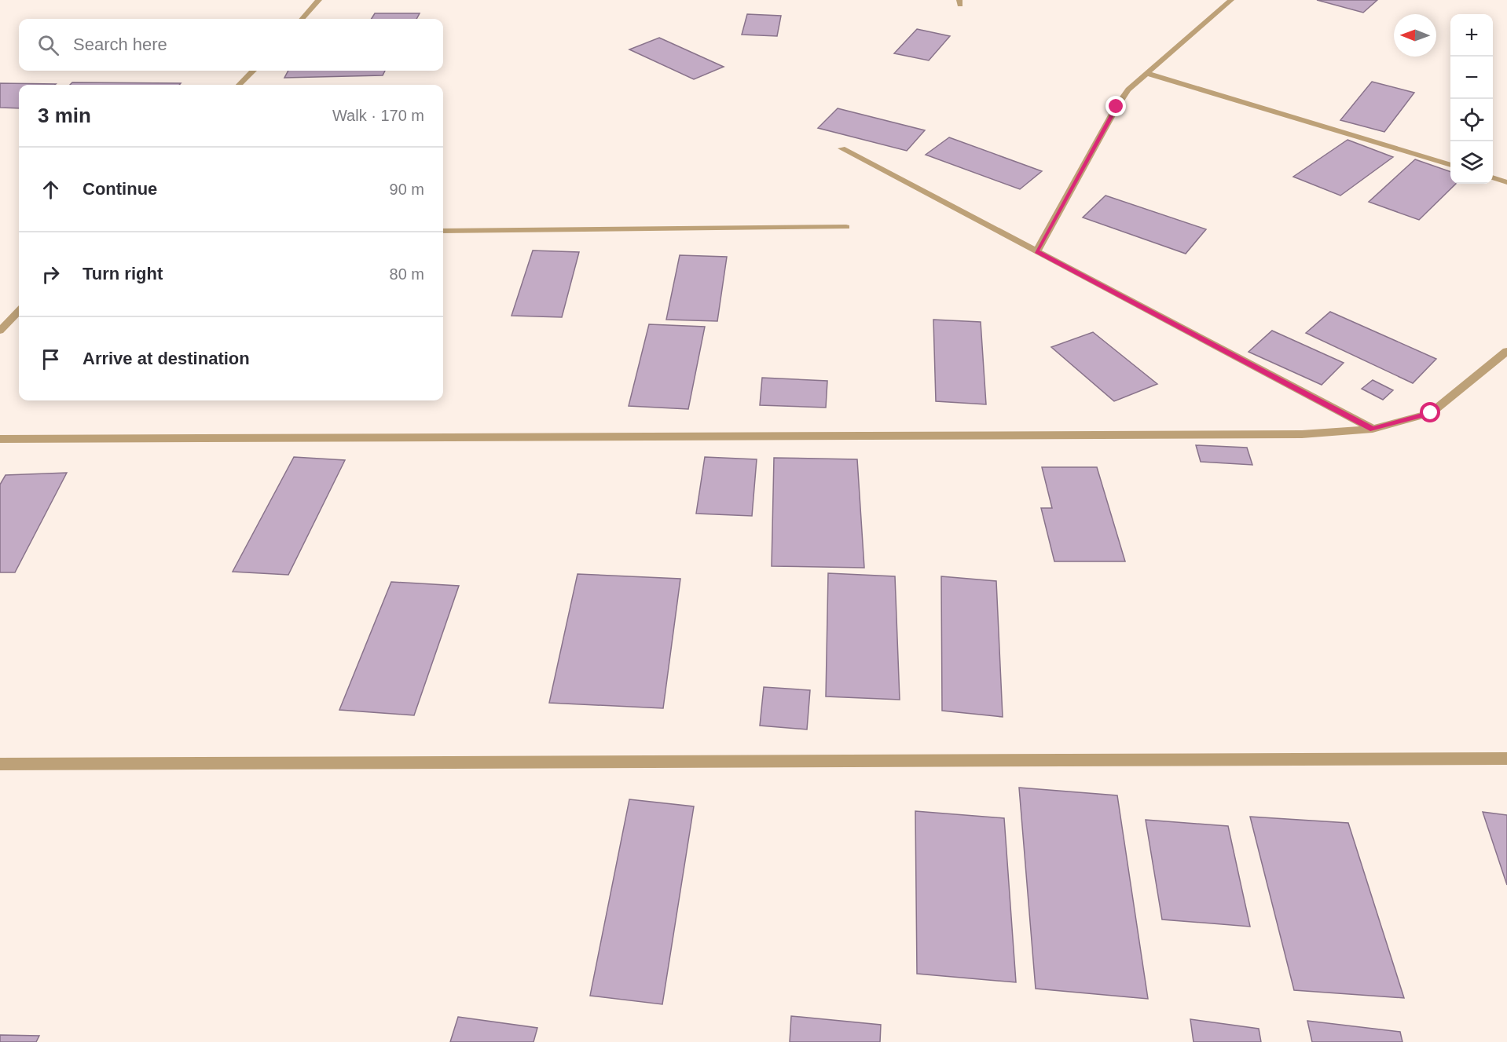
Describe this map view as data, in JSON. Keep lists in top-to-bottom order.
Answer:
{
  "north": "left",
  "page": {
    "map_buttons": ["+", "−"],
    "search": "Search here",
    "heading": ["3 min", "Walk · 170 m"],
    "list": [
      ["Continue", "90 m"],
      ["Turn right", "80 m"],
      "Arrive at destination"
    ]
  }
}
